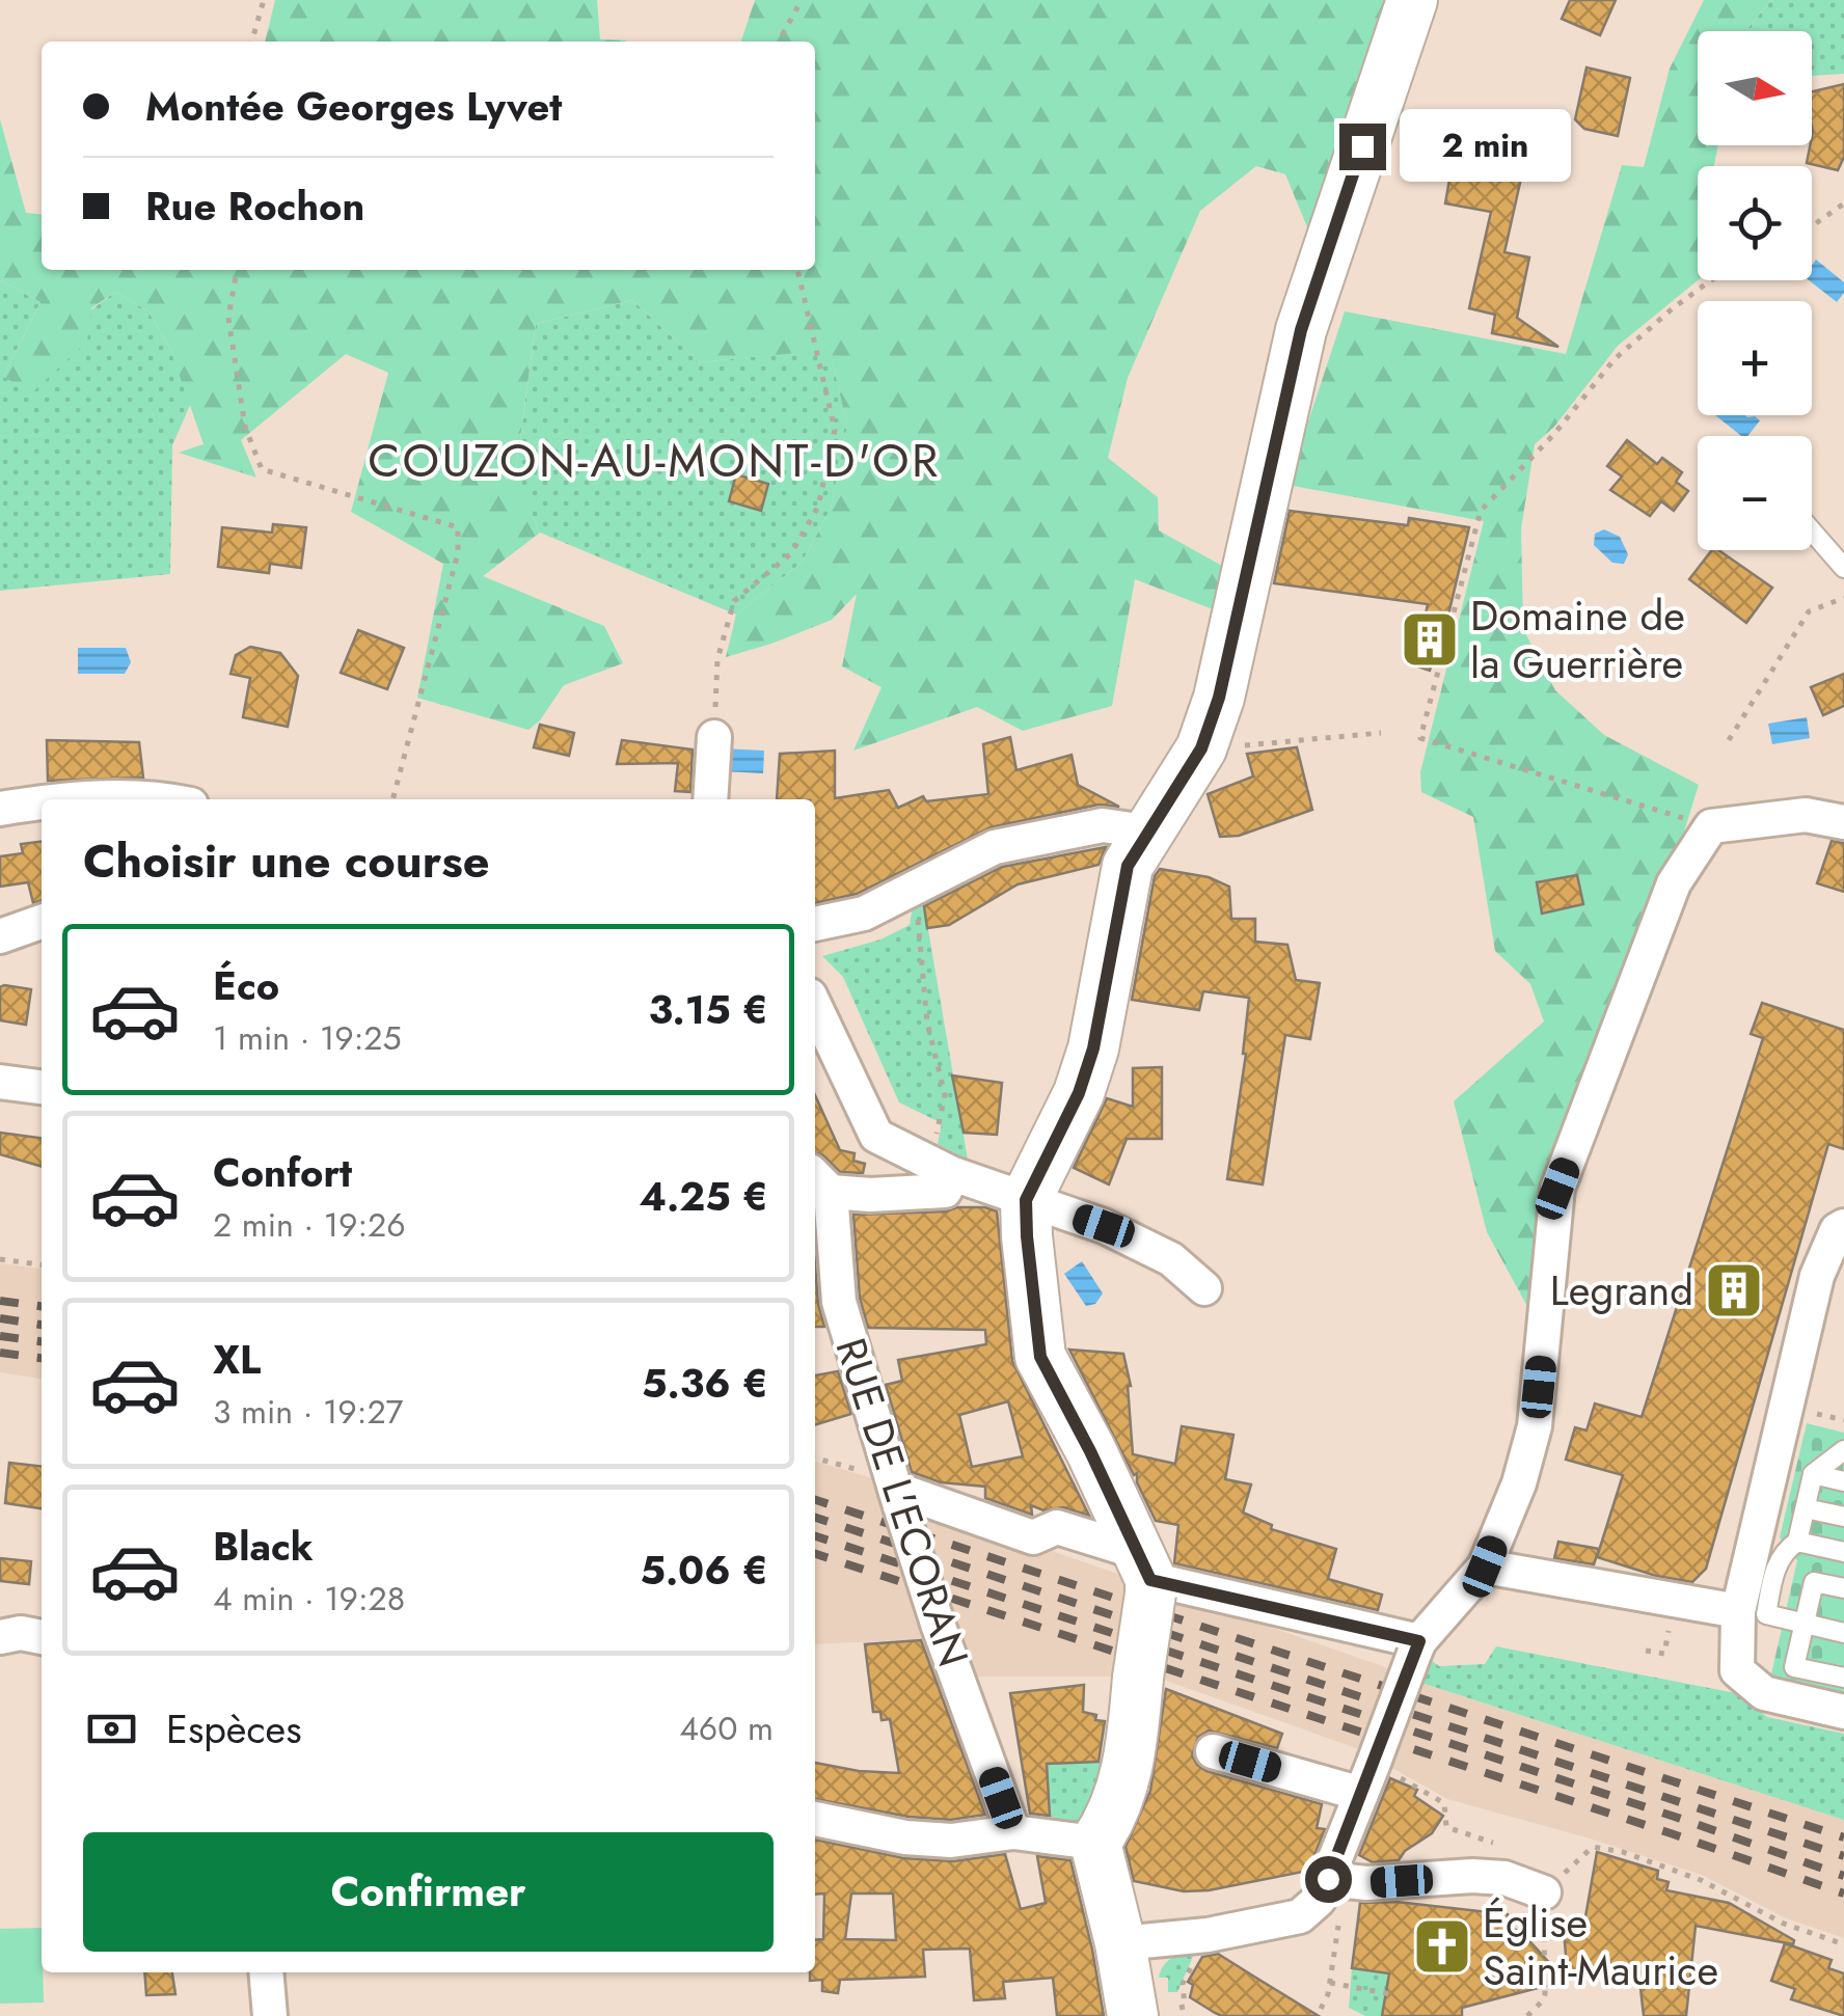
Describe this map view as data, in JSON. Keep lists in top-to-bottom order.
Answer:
{
  "streets": {
    "street": ["RUE DE L'ECORAN"]
  },
  "districts": ["COUZON-AU-MONT-D'OR"],
  "places": {
    "building": ["Domaine de la Guerrière", "Legrand"],
    "church": ["Église Saint-Maurice"]
  },
  "north": "right",
  "page": {
    "map_buttons": ["+", "−"],
    "banner": ["Montée Georges Lyvet", "Rue Rochon"],
    "bubble": "2 min",
    "heading": "Choisir une course",
    "list": [
      {
        "name": "Éco",
        "note": "1 min · 19:25",
        "value": "3.15 €"
      },
      {
        "name": "Confort",
        "note": "2 min · 19:26",
        "value": "4.25 €"
      },
      {
        "name": "XL",
        "note": "3 min · 19:27",
        "value": "5.36 €"
      },
      {
        "name": "Black",
        "note": "4 min · 19:28",
        "value": "5.06 €"
      }
    ],
    "pay": ["Espèces", "460 m"],
    "buttons": "Confirmer"
  }
}
